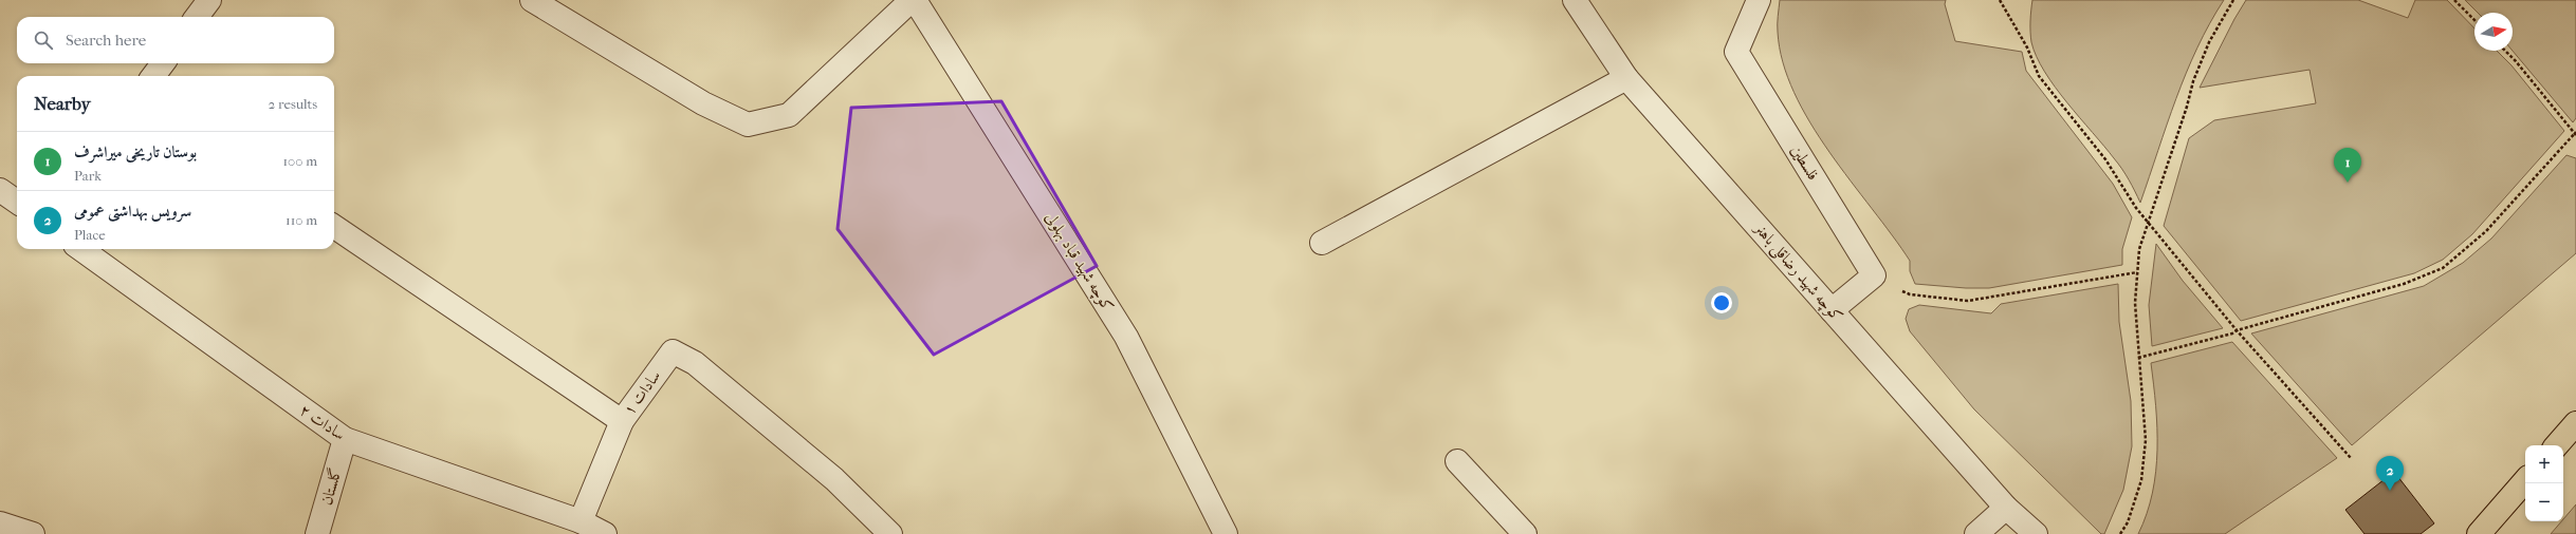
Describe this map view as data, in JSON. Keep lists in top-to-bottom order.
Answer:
{
  "streets": {
    "street": [
      "فلسطین",
      "کوچه شهید قباد بهلولی",
      "کوچه شهید رضاقلی باهنر",
      "سادات ۱",
      "سادات ۲",
      "گلستان"
    ]
  },
  "crossings": [
    ["سادات ۲", "گلستان"]
  ],
  "north": "right",
  "page": {
    "search": "Search here",
    "heading": ["Nearby", "2 results"],
    "list": [
      {
        "mark": "1",
        "name": "بوستان تاریخی میراشرف",
        "note": "Park",
        "value": "100 m"
      },
      {
        "mark": "2",
        "name": "سرویس بهداشتی عمومی",
        "note": "Place",
        "value": "110 m"
      }
    ],
    "pins": ["1", "2"],
    "map_buttons": ["+", "−"]
  }
}
